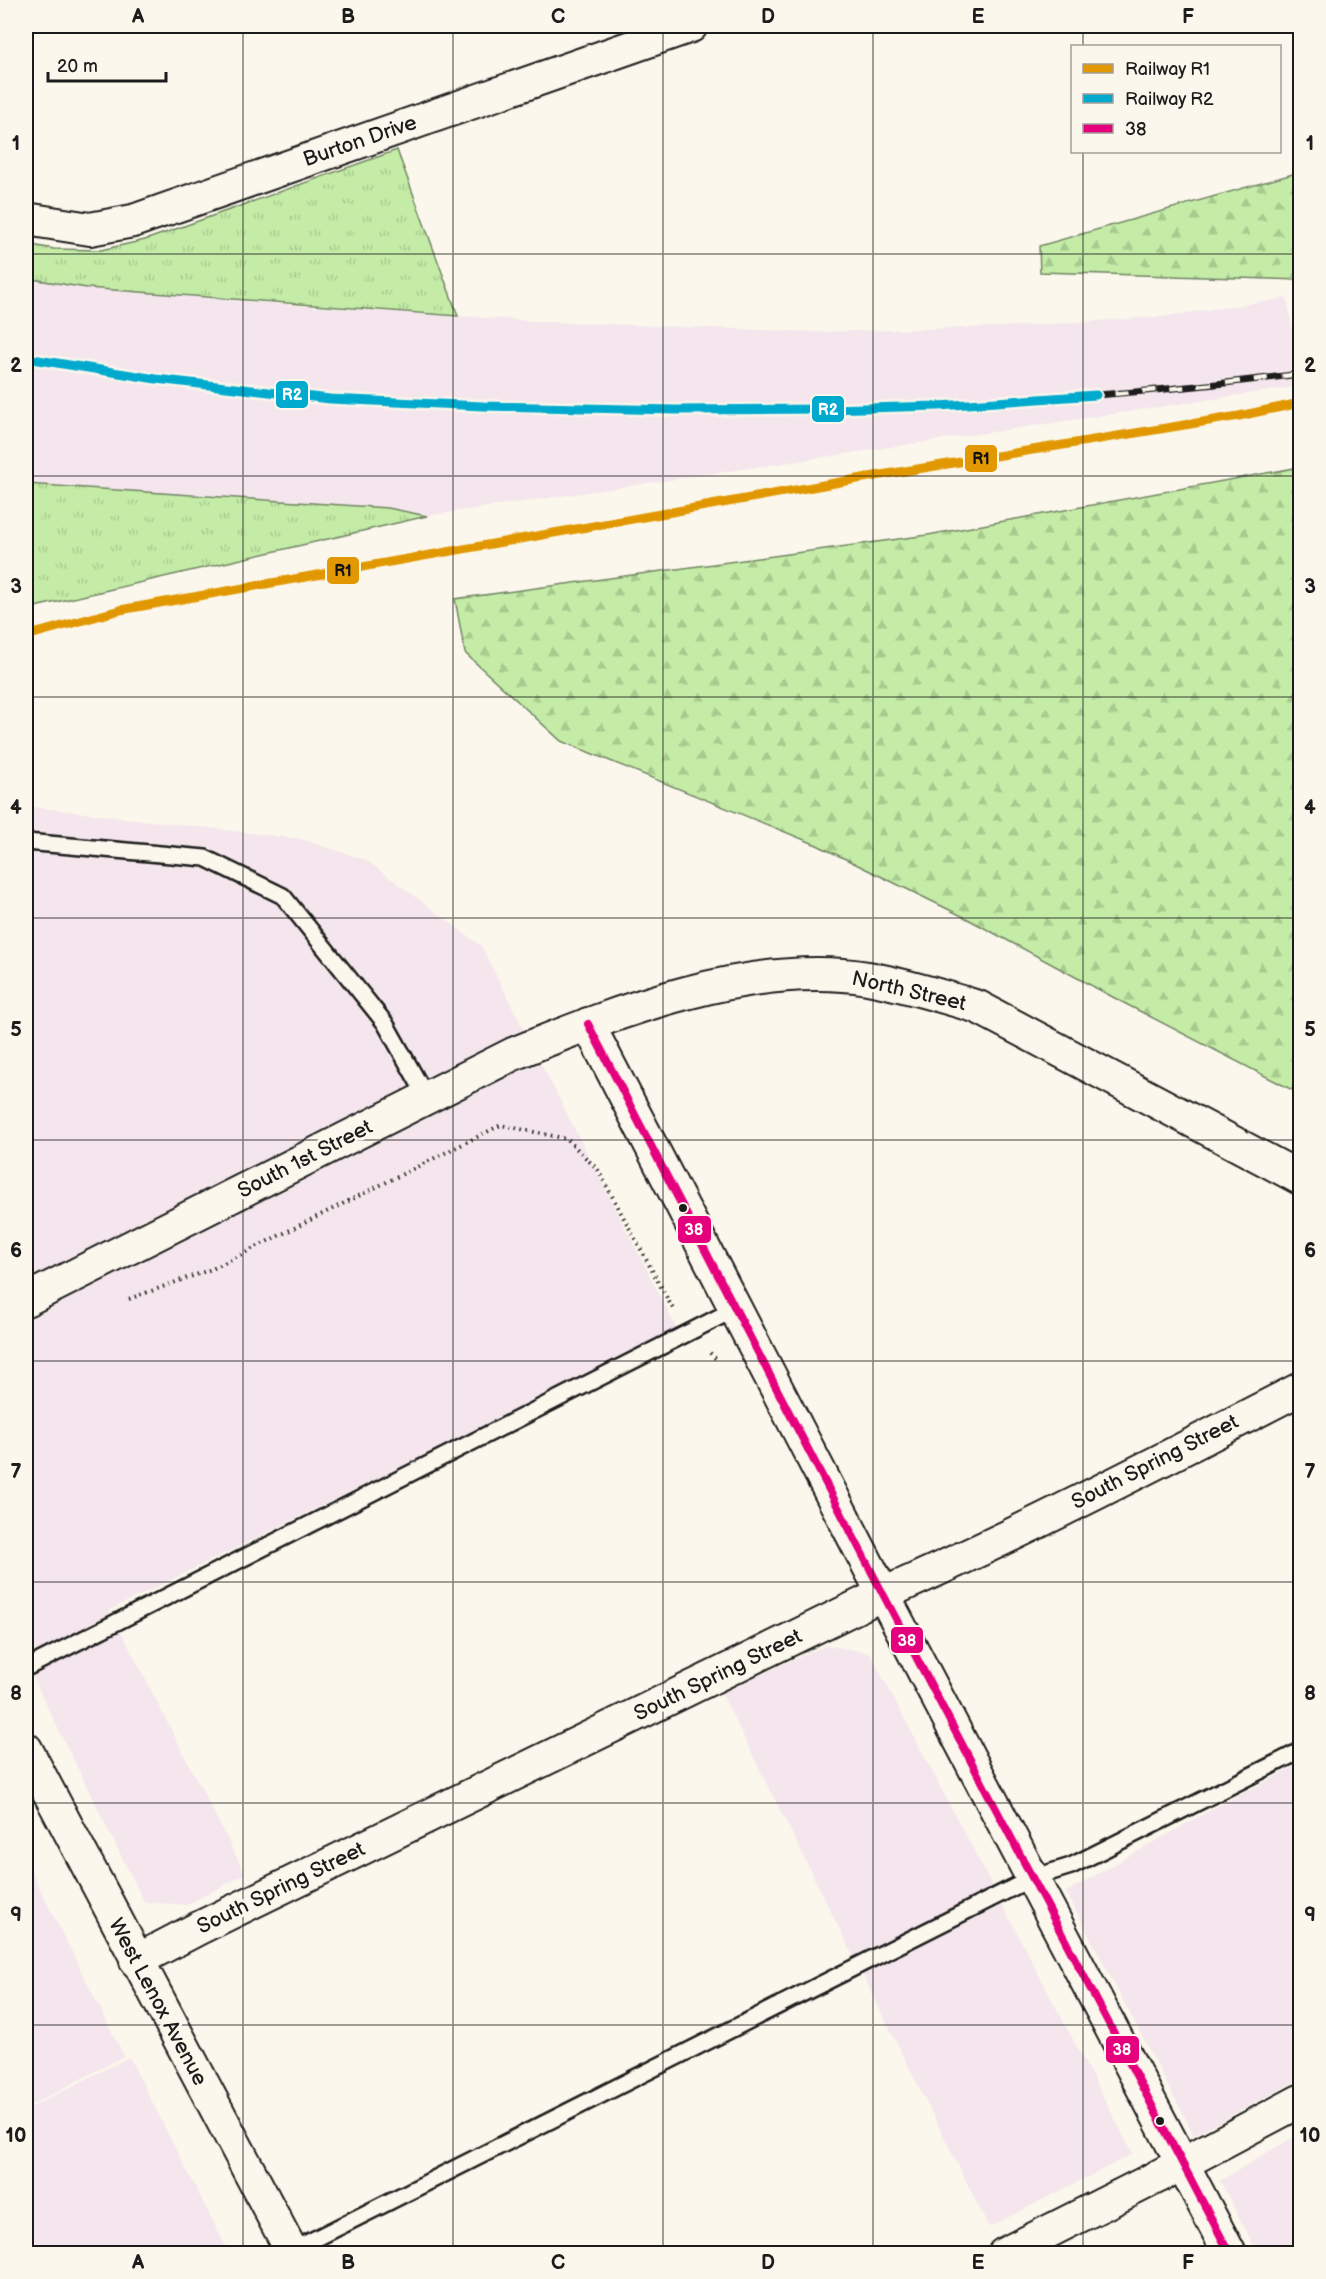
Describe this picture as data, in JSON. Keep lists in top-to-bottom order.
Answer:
{
  "streets": {
    "street": [
      "Burton Drive",
      "North Street",
      "South 1st Street",
      "South Spring Street",
      "West Lenox Avenue"
    ]
  },
  "crossings": [
    ["North Street", "South 1st Street"],
    ["South Spring Street", "West Lenox Avenue"]
  ],
  "lines": ["rail line R2", "rail line R1", "transit line 38"],
  "legend": ["Railway R1", "Railway R2", "38"],
  "scale_bar": "20 m",
  "grid": {
    "columns": [
      "A",
      "B",
      "C",
      "D",
      "E",
      "F"
    ],
    "rows": [
      "1",
      "2",
      "3",
      "4",
      "5",
      "6",
      "7",
      "8",
      "9",
      "10"
    ]
  }
}
